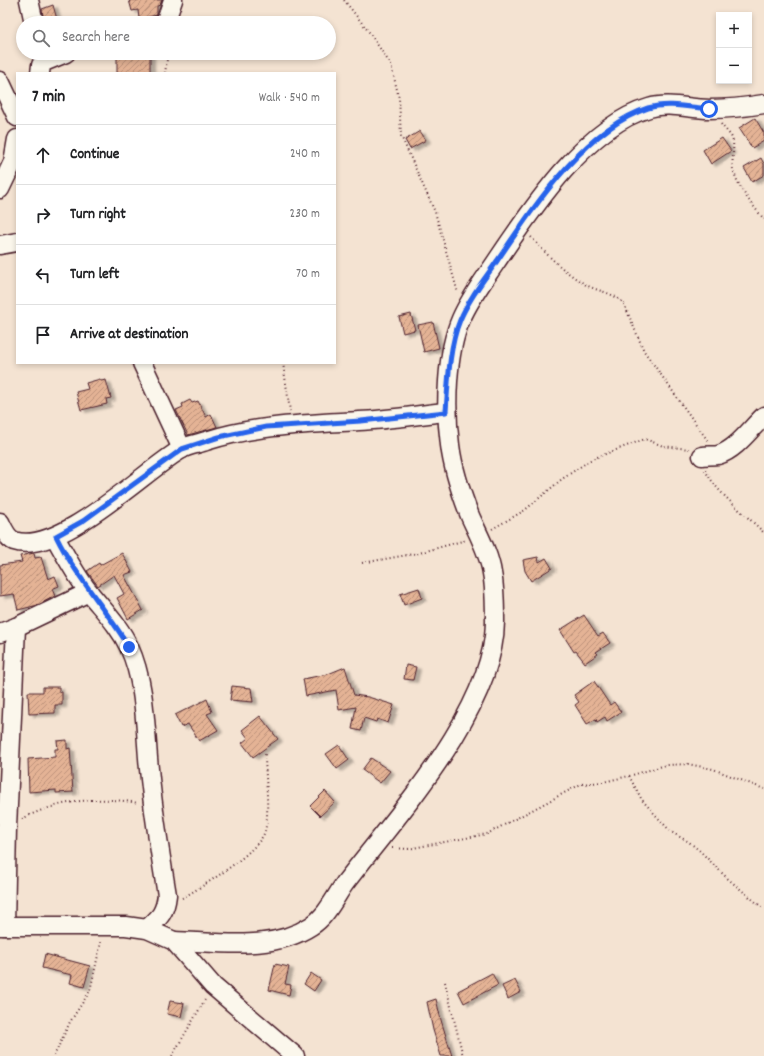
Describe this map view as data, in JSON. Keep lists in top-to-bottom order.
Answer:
{
  "page": {
    "map_buttons": ["+", "−"],
    "search": "Search here",
    "heading": ["7 min", "Walk · 540 m"],
    "list": [
      ["Continue", "240 m"],
      ["Turn right", "230 m"],
      ["Turn left", "70 m"],
      "Arrive at destination"
    ]
  }
}
